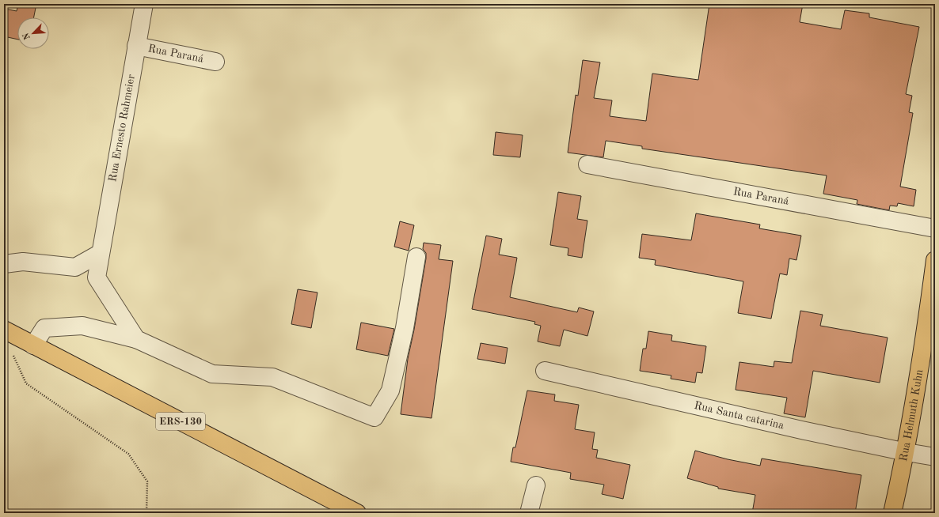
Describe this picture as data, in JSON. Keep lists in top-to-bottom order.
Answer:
{
  "streets": {
    "main road": ["Rua Helmuth Kuhn", "ERS-130"],
    "street": ["Rua Paraná", "Rua Ernesto Rahmeier", "Rua Santa catarina"]
  },
  "crossings": [
    ["Rua Paraná", "Rua Ernesto Rahmeier"],
    ["Rua Helmuth Kuhn", "Rua Santa catarina"]
  ],
  "north": "bottom left"
}
